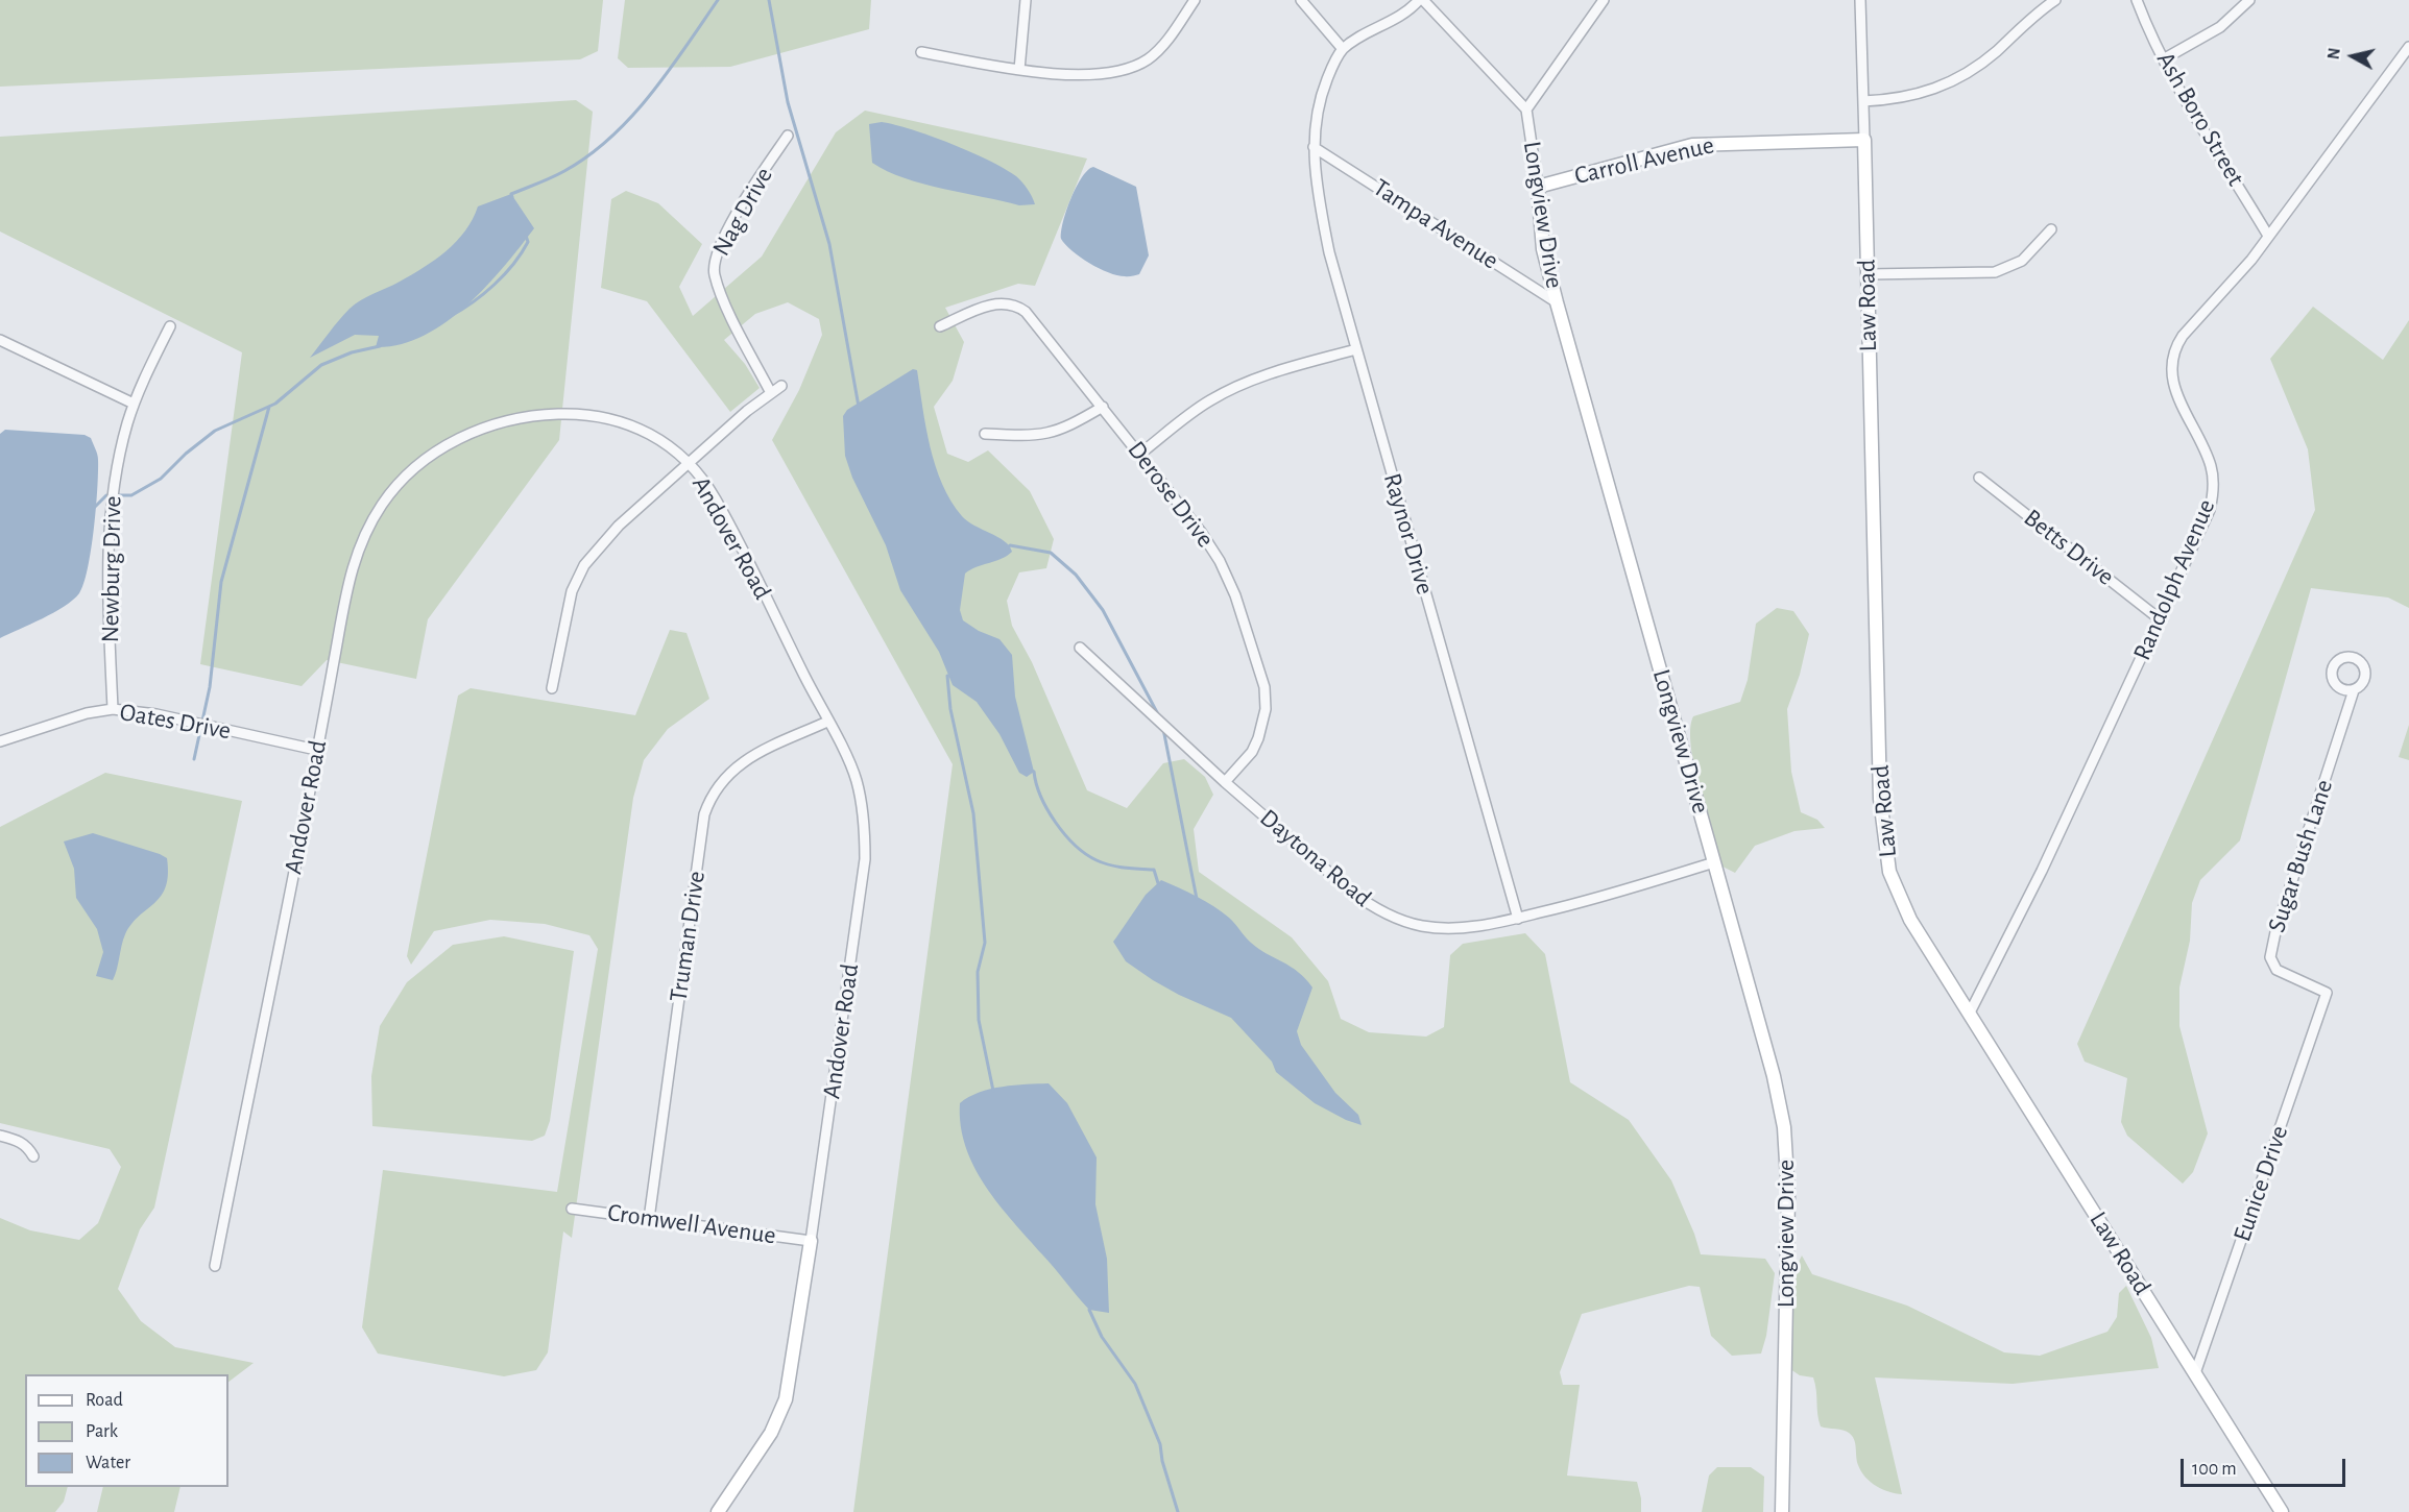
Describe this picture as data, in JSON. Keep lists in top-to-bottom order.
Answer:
{
  "streets": {
    "street": [
      "Ash Boro Street",
      "Carroll Avenue",
      "Nag Drive",
      "Longview Drive",
      "Tampa Avenue",
      "Law Road",
      "Derose Drive",
      "Raynor Drive",
      "Andover Road",
      "Betts Drive",
      "Newburg Drive",
      "Randolph Avenue",
      "Oates Drive",
      "Sugar Bush Lane",
      "Daytona Road",
      "Truman Drive",
      "Eunice Drive",
      "Cromwell Avenue"
    ]
  },
  "crossings": [
    ["Ash Boro Street", "Randolph Avenue"],
    ["Carroll Avenue", "Longview Drive"],
    ["Carroll Avenue", "Law Road"],
    ["Longview Drive", "Tampa Avenue"],
    ["Longview Drive", "Daytona Road"],
    ["Tampa Avenue", "Raynor Drive"],
    ["Law Road", "Randolph Avenue"],
    ["Law Road", "Eunice Drive"],
    ["Derose Drive", "Daytona Road"],
    ["Raynor Drive", "Daytona Road"],
    ["Andover Road", "Oates Drive"],
    ["Andover Road", "Truman Drive"],
    ["Andover Road", "Cromwell Avenue"],
    ["Betts Drive", "Randolph Avenue"],
    ["Newburg Drive", "Oates Drive"],
    ["Sugar Bush Lane", "Eunice Drive"],
    ["Truman Drive", "Cromwell Avenue"]
  ],
  "legend": ["Road", "Park", "Water"],
  "scale_bar": "100 m",
  "north": "left"
}
